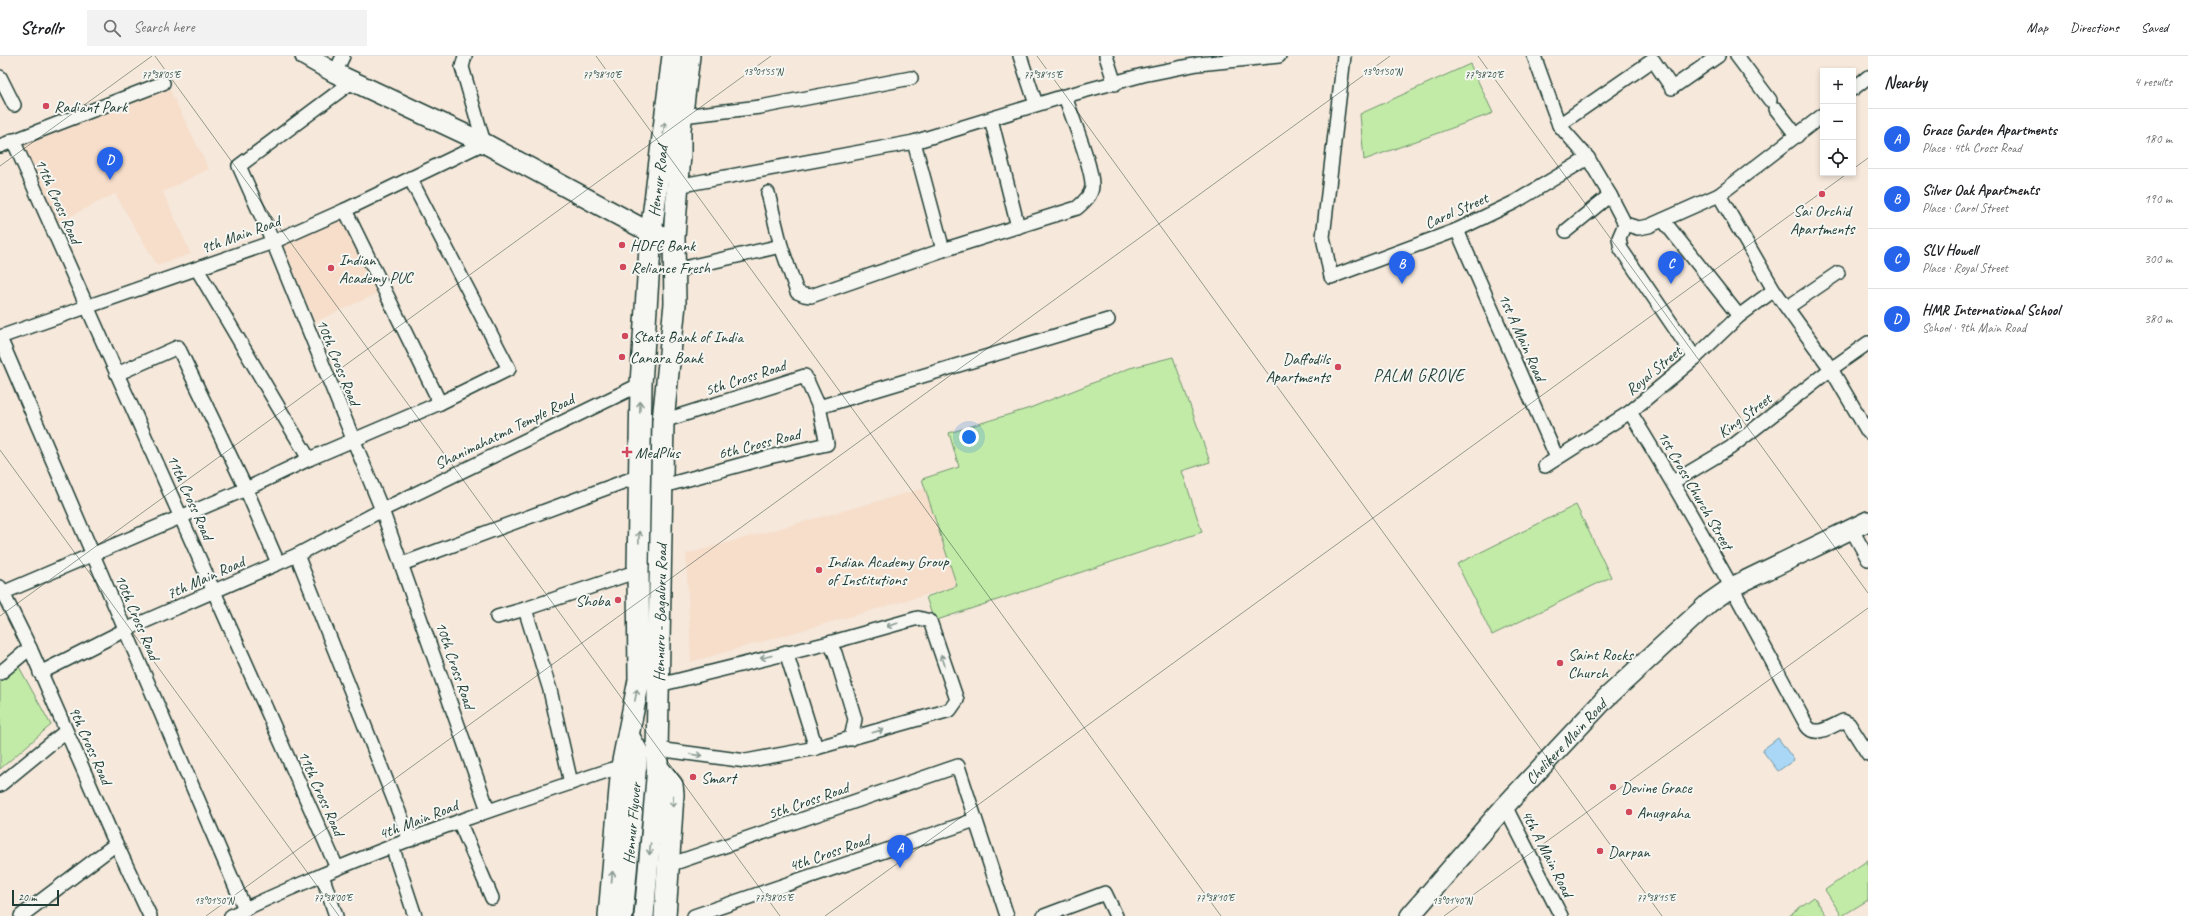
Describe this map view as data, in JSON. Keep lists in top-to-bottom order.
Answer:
{
  "streets": {
    "main road": ["Hennur Road", "Hennuru - Bagaluru Road"],
    "street": [
      "11th Cross Road",
      "Carol Street",
      "9th Main Road",
      "1st A Main Road",
      "10th Cross Road",
      "Royal Street",
      "5th Cross Road",
      "King Street",
      "Shanimahatma Temple Road",
      "6th Cross Road",
      "1st Cross Church Street",
      "7th Main Road",
      "Chelikere Main Road",
      "9th Cross Road",
      "4th Main Road",
      "Hennur Flyover",
      "4th Cross Road",
      "4th A Main Road"
    ]
  },
  "crossings": [
    ["Hennur Road", "Hennuru - Bagaluru Road"],
    ["11th Cross Road", "9th Main Road"],
    ["11th Cross Road", "7th Main Road"],
    ["11th Cross Road", "4th Main Road"],
    ["Carol Street", "1st A Main Road"],
    ["9th Main Road", "10th Cross Road"],
    ["1st A Main Road", "Royal Street"],
    ["10th Cross Road", "Shanimahatma Temple Road"],
    ["10th Cross Road", "7th Main Road"],
    ["10th Cross Road", "4th Main Road"],
    ["Royal Street", "1st Cross Church Street"],
    ["5th Cross Road", "6th Cross Road"],
    ["5th Cross Road", "Hennuru - Bagaluru Road"],
    ["5th Cross Road", "4th Cross Road"],
    ["King Street", "1st Cross Church Street"],
    ["Shanimahatma Temple Road", "7th Main Road"],
    ["Shanimahatma Temple Road", "Hennuru - Bagaluru Road"],
    ["6th Cross Road", "Hennuru - Bagaluru Road"],
    ["1st Cross Church Street", "Chelikere Main Road"],
    ["7th Main Road", "9th Cross Road"],
    ["Hennuru - Bagaluru Road", "4th Main Road"],
    ["Hennuru - Bagaluru Road", "Hennur Flyover"],
    ["Chelikere Main Road", "4th A Main Road"]
  ],
  "districts": ["PALM GROVE"],
  "places": {
    "other": [
      "Radiant Park",
      "Sai Orchid Apartments",
      "HDFC Bank",
      "Reliance Fresh",
      "Indian Academy PUC",
      "State Bank of India",
      "Canara Bank",
      "Daffodils Apartments",
      "Indian Academy Group of Institutions",
      "Shoba",
      "Saint Rocks Church",
      "Smart",
      "Devine Grace",
      "Anugraha",
      "Darpan"
    ],
    "health": ["MedPlus"]
  },
  "scale_bar": "20 m",
  "page": {
    "header": "Strollr",
    "search": "Search here",
    "nav": ["Map", "Directions", "Saved"],
    "heading": ["Nearby", "4 results"],
    "map_buttons": ["+", "−"],
    "list": [
      {
        "mark": "A",
        "name": "Grace Garden Apartments",
        "note": "Place · 4th Cross Road",
        "value": "180 m"
      },
      {
        "mark": "B",
        "name": "Silver Oak Apartments",
        "note": "Place · Carol Street",
        "value": "190 m"
      },
      {
        "mark": "C",
        "name": "SLV Howell",
        "note": "Place · Royal Street",
        "value": "300 m"
      },
      {
        "mark": "D",
        "name": "HMR International School",
        "note": "School · 9th Main Road",
        "value": "380 m"
      }
    ],
    "pins": [
      "D",
      "B",
      "C",
      "A"
    ],
    "scale": "20 m"
  },
  "coordinates": [
    "13°01'55\"N",
    "13°01'50\"N",
    "77°38'05\"E",
    "77°38'10\"E",
    "77°38'15\"E",
    "77°38'20\"E",
    "77°38'00\"E",
    "13°01'40\"N"
  ]
}
